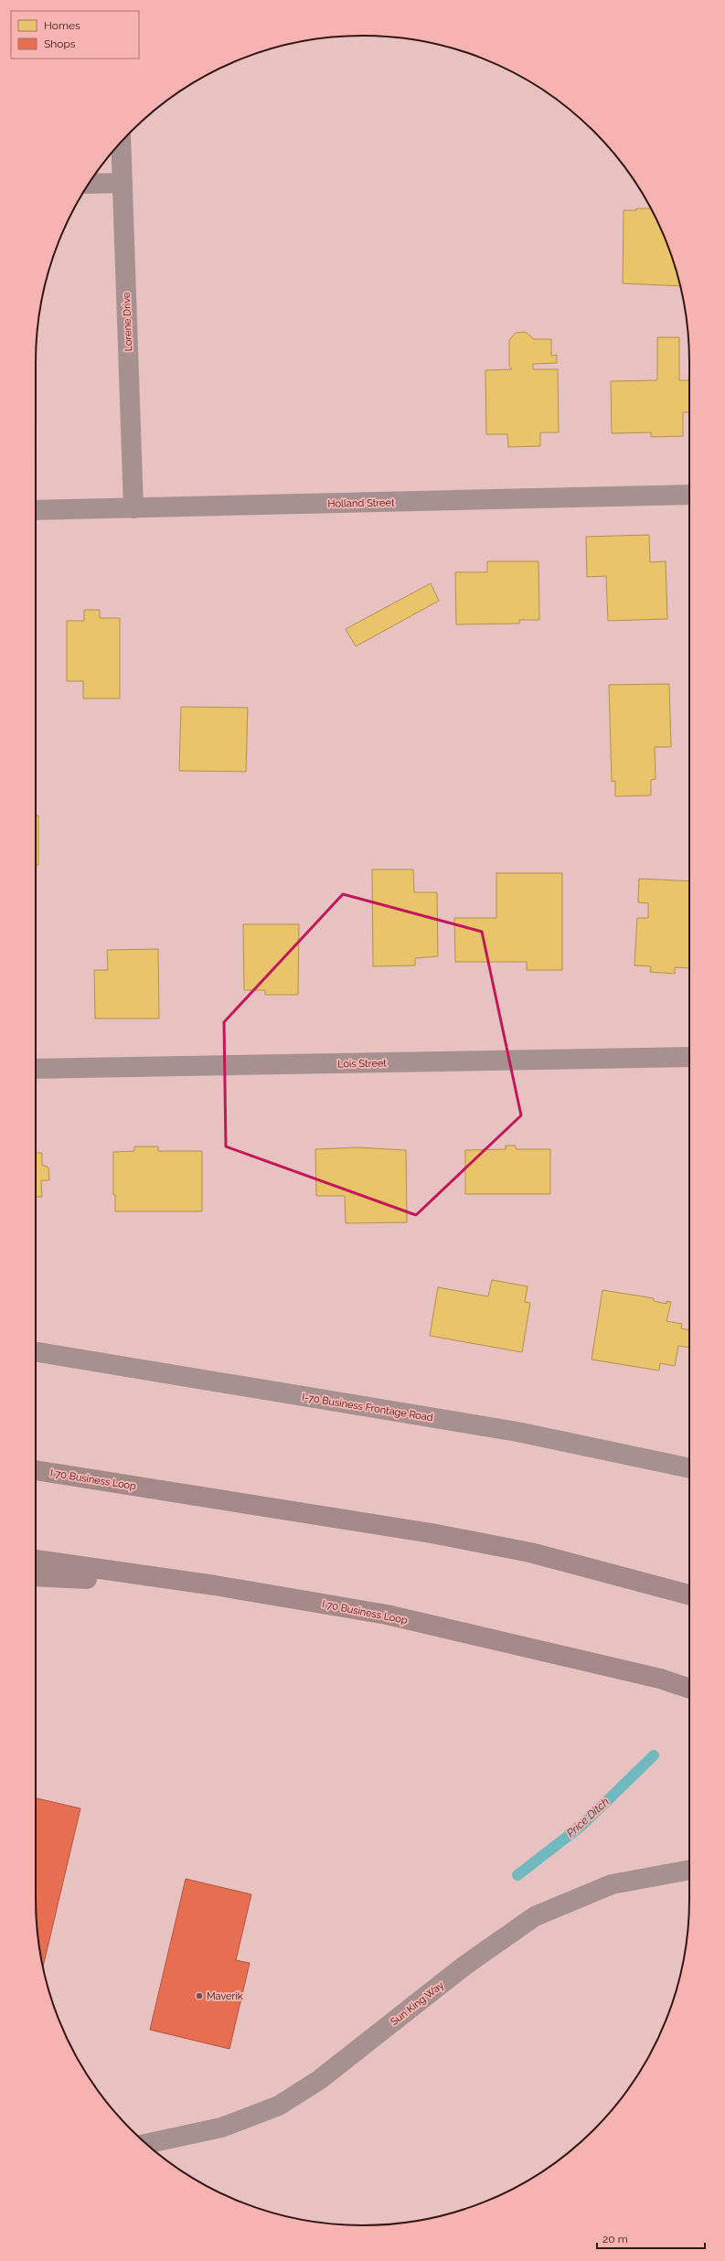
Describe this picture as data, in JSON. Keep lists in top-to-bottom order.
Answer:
{
  "streets": {
    "main road": ["I 70 Business Loop"],
    "street": [
      "Lorene Drive",
      "Holland Street",
      "Lois Street",
      "I-70 Business Frontage Road",
      "Sun King Way"
    ]
  },
  "crossings": [
    ["Lorene Drive", "Holland Street"]
  ],
  "water": ["Price Ditch"],
  "places": ["Maverik"],
  "legend": ["Homes", "Shops"],
  "scale_bar": "20 m"
}
